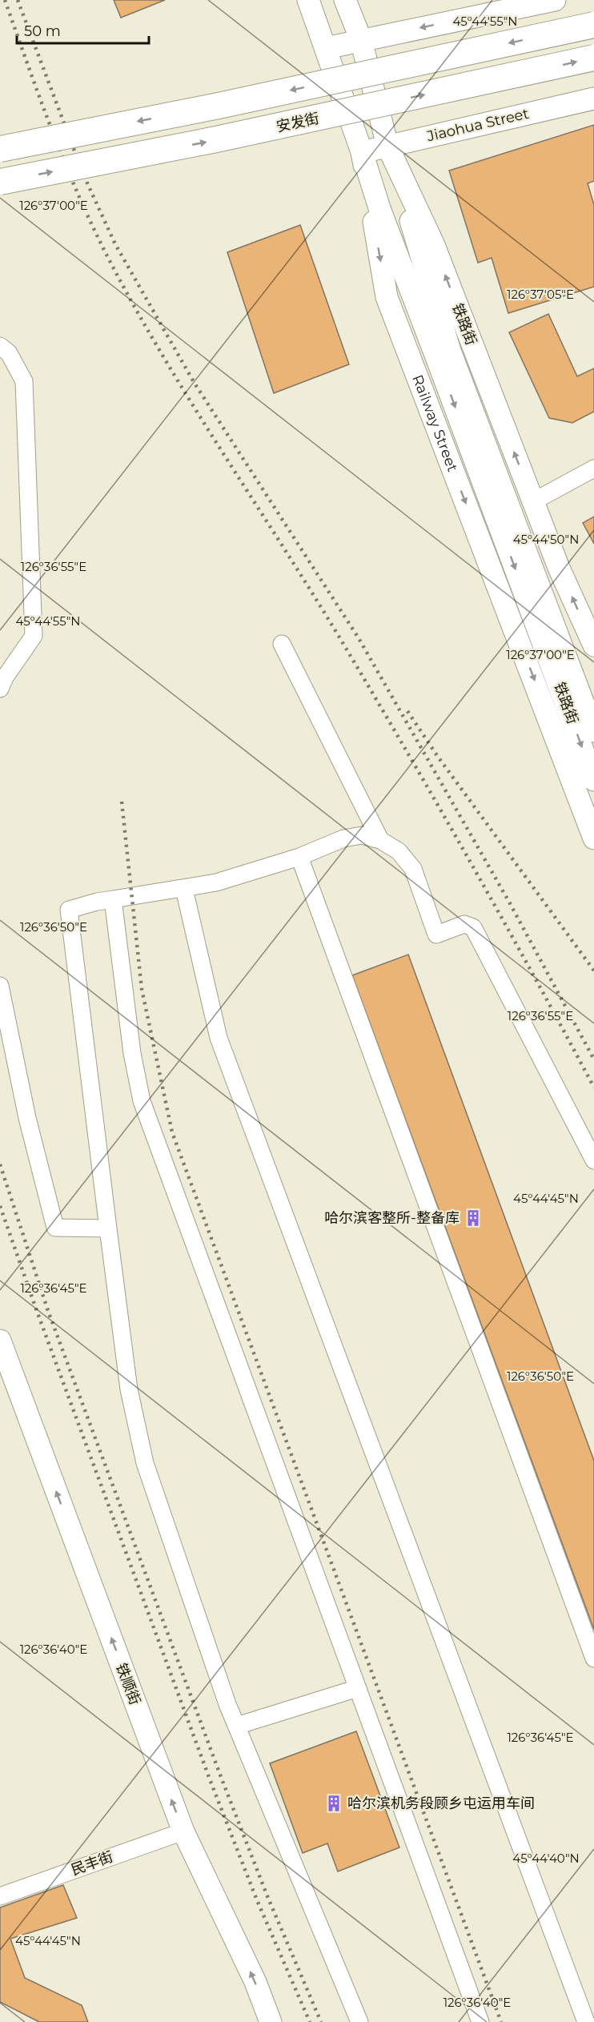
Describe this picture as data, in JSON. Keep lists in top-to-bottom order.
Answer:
{
  "streets": {
    "highway": ["安发街"],
    "main road": [
      "Jiaohua Street",
      "铁路街",
      "Railway Street",
      "铁顺街"
    ],
    "street": ["民丰街"]
  },
  "crossings": [
    ["Jiaohua Street", "铁路街"],
    ["Jiaohua Street", "Railway Street"],
    ["铁顺街", "民丰街"]
  ],
  "one_way": ["铁顺街"],
  "places": {
    "building": ["哈尔滨客整所-整备库", "哈尔滨机务段顾乡屯运用车间"]
  },
  "scale_bar": "50 m",
  "coordinates": [
    "45°44'55\"N",
    "126°37'00\"E",
    "126°37'05\"E",
    "45°44'50\"N",
    "126°36'55\"E",
    "126°36'50\"E",
    "45°44'45\"N",
    "126°36'45\"E",
    "126°36'40\"E",
    "45°44'40\"N"
  ]
}
